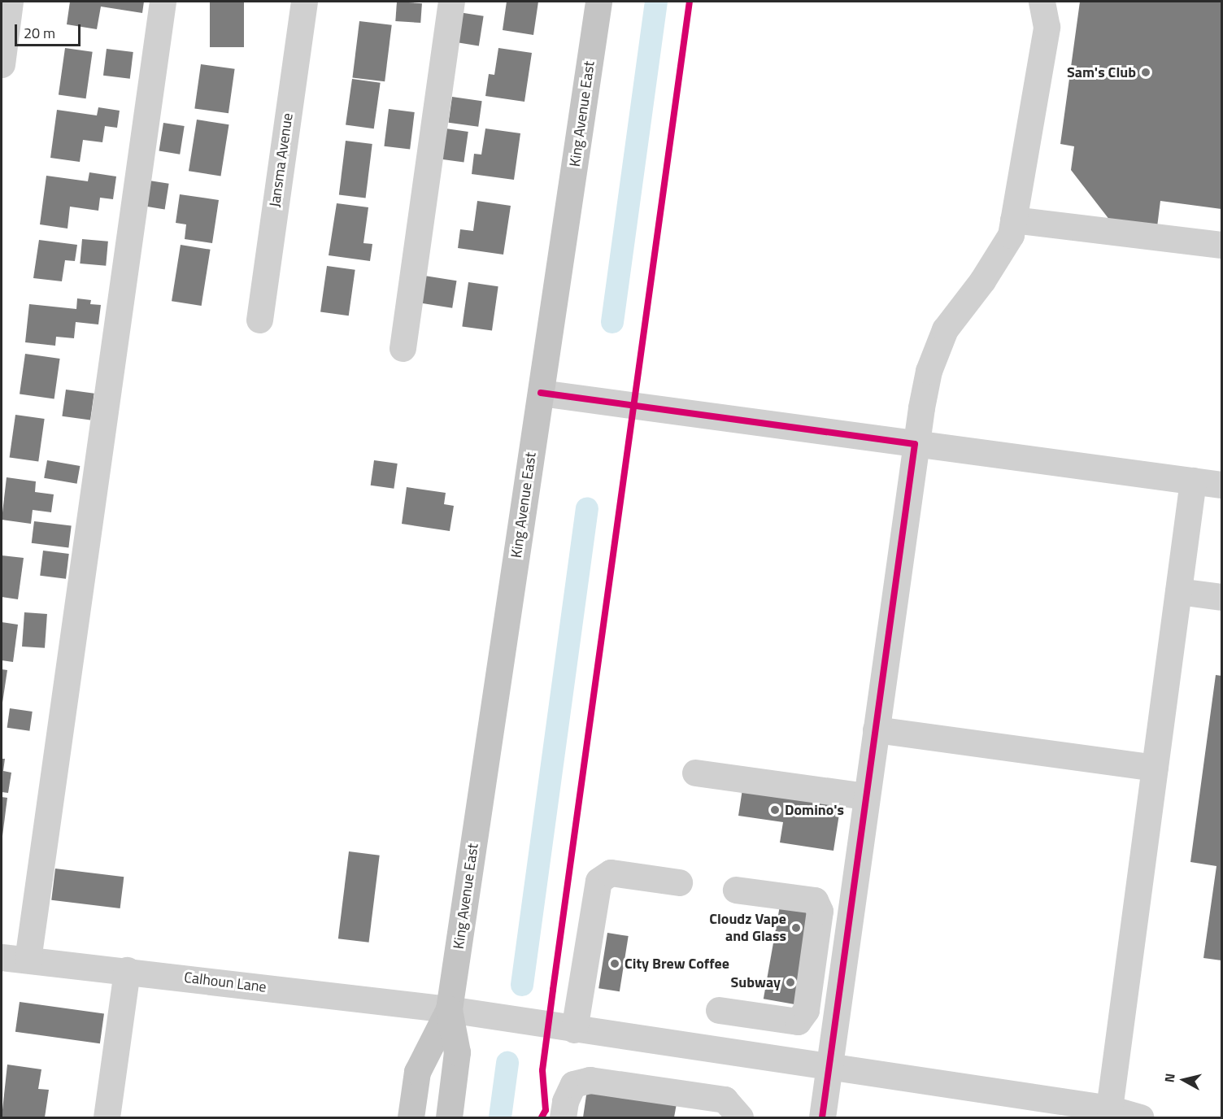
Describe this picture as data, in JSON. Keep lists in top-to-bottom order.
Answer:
{
  "streets": {
    "main road": ["King Avenue East"],
    "street": ["Jansma Avenue", "Calhoun Lane"]
  },
  "crossings": [
    ["King Avenue East", "Calhoun Lane"]
  ],
  "places": [
    "Sam's Club",
    "Domino's",
    "Cloudz Vape and Glass",
    "City Brew Coffee",
    "Subway"
  ],
  "scale_bar": "20 m",
  "north": "left"
}
